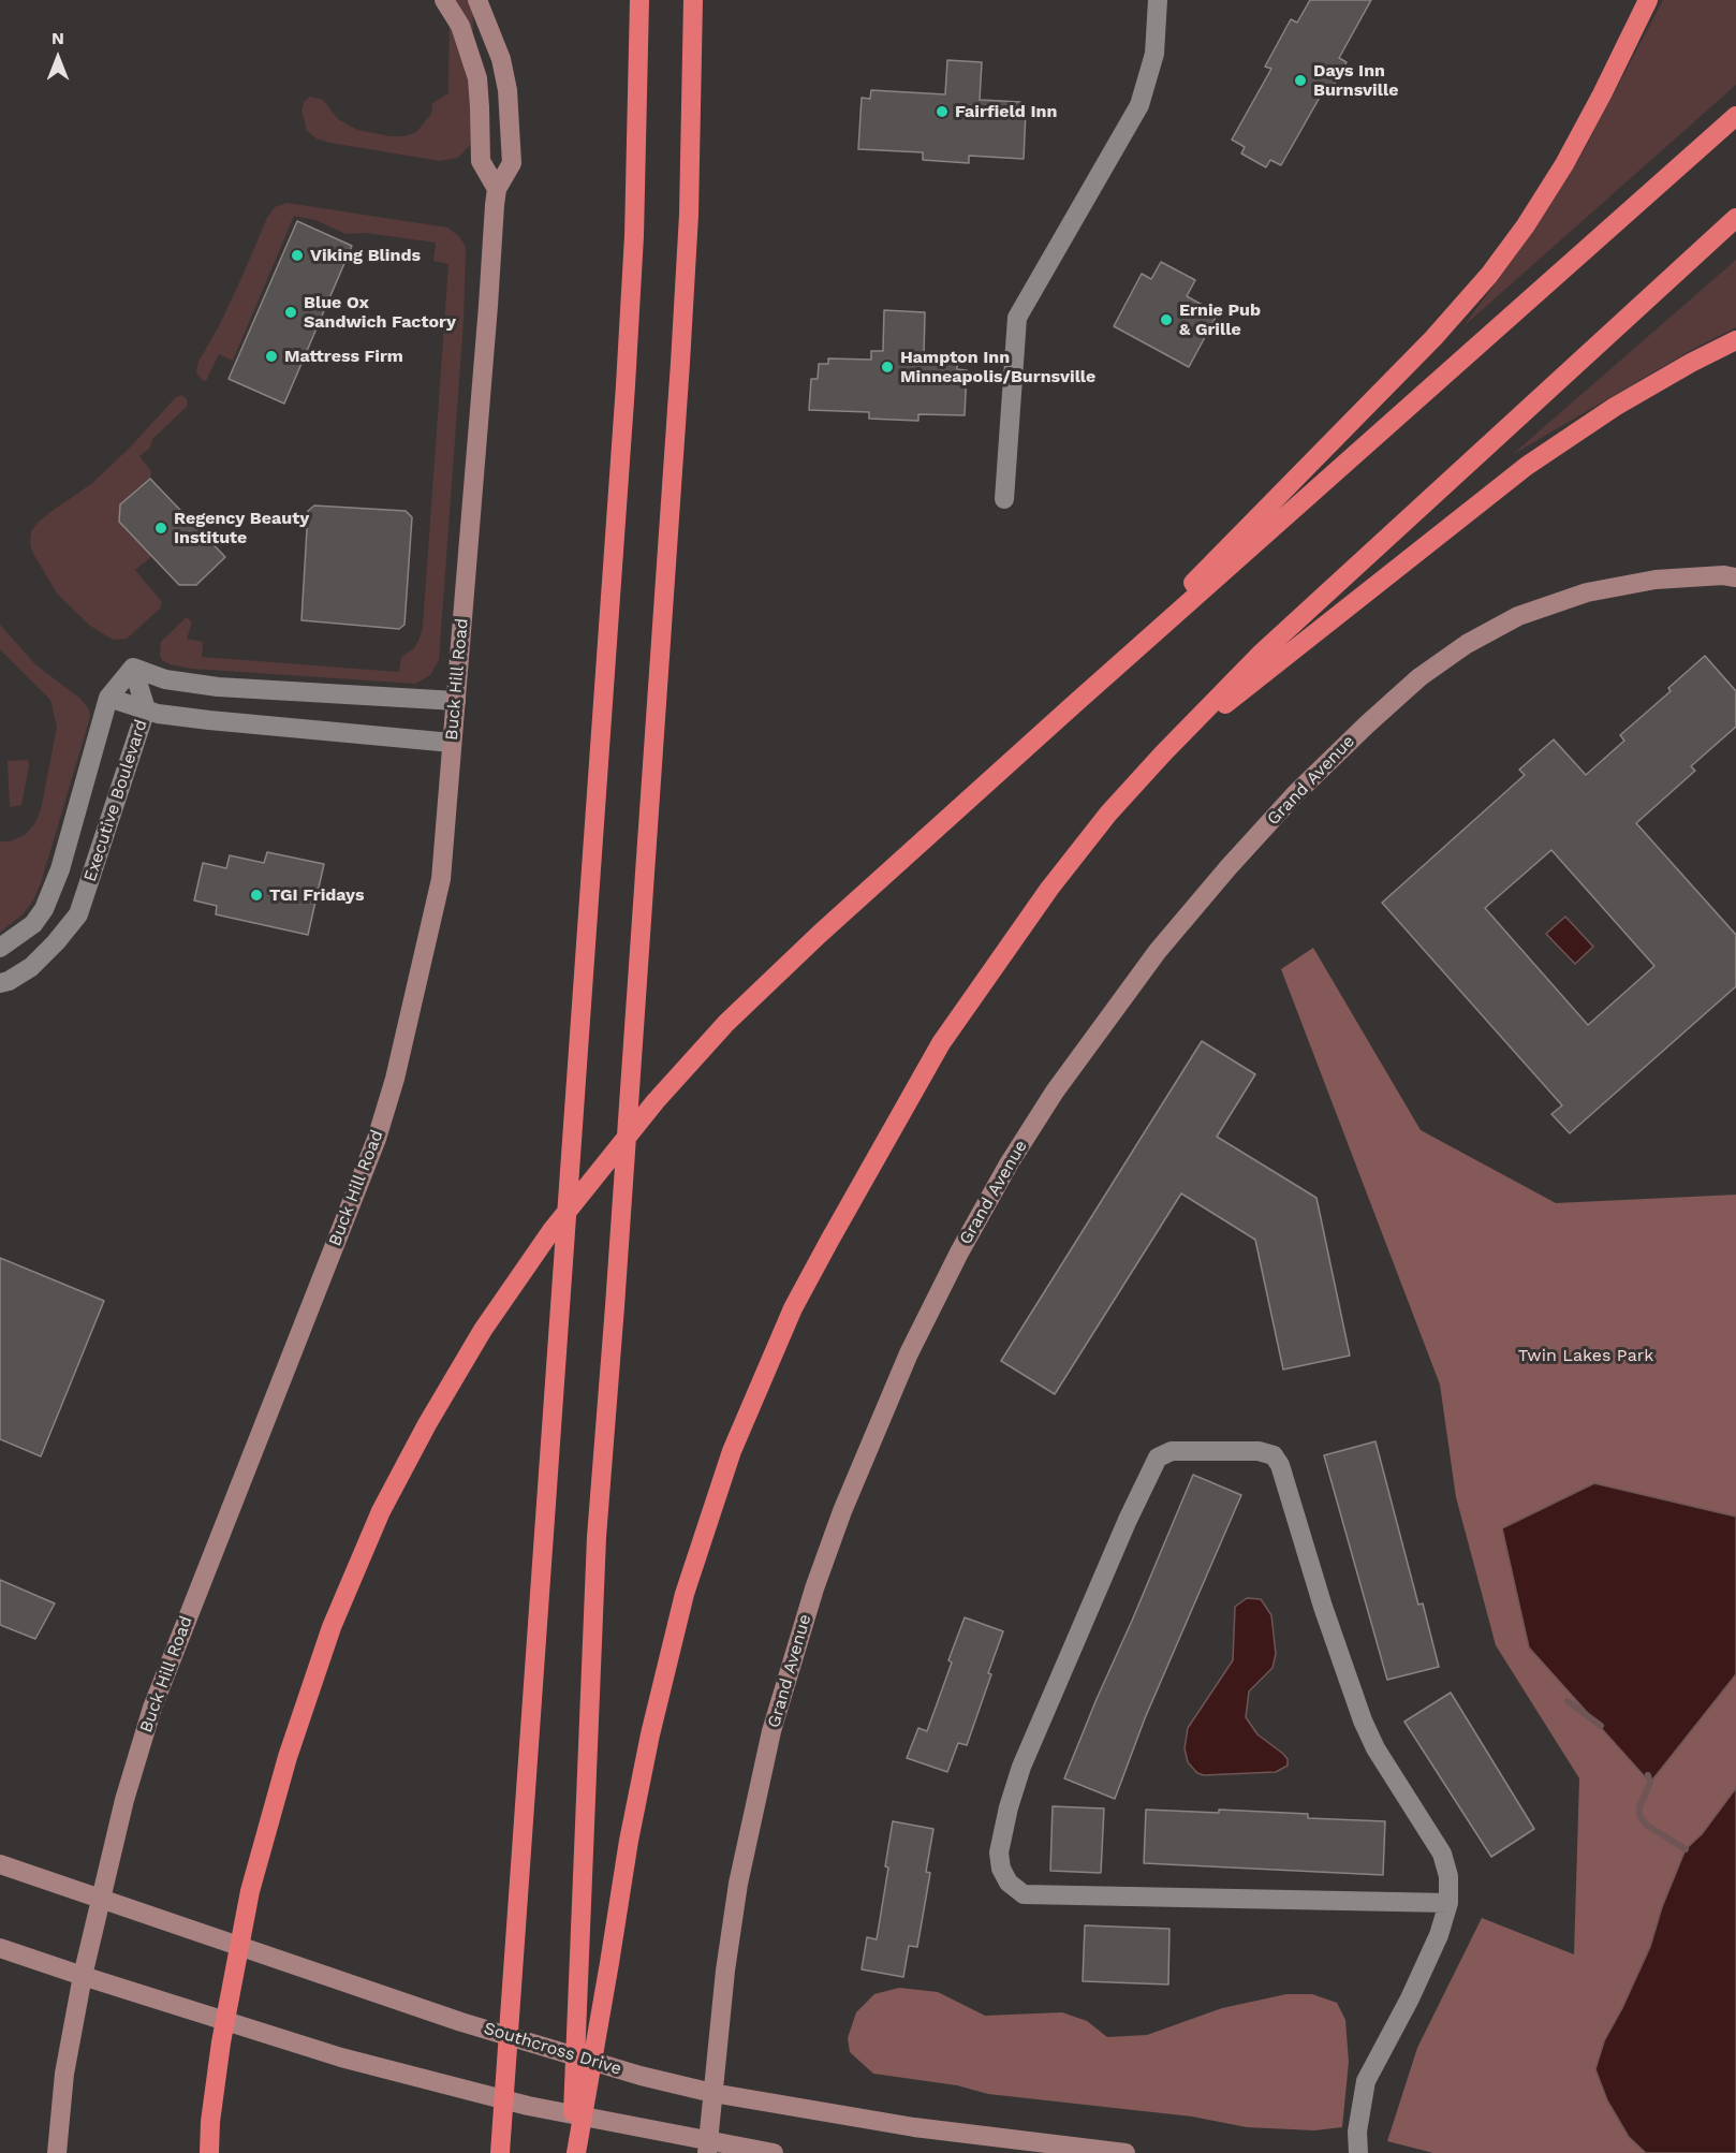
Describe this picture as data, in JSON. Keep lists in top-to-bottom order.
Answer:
{
  "streets": {
    "street": [
      "Buck Hill Road",
      "Grand Avenue",
      "Executive Boulevard",
      "Southcross Drive"
    ]
  },
  "crossings": [
    ["Buck Hill Road", "Southcross Drive"],
    ["Grand Avenue", "Southcross Drive"]
  ],
  "parks": ["Twin Lakes Park"],
  "places": [
    "Days Inn Burnsville",
    "Fairfield Inn",
    "Viking Blinds",
    "Blue Ox Sandwich Factory",
    "Ernie Pub & Grille",
    "Mattress Firm",
    "Hampton Inn Minneapolis/Burnsville",
    "Regency Beauty Institute",
    "TGI Fridays"
  ],
  "north": "top"
}
